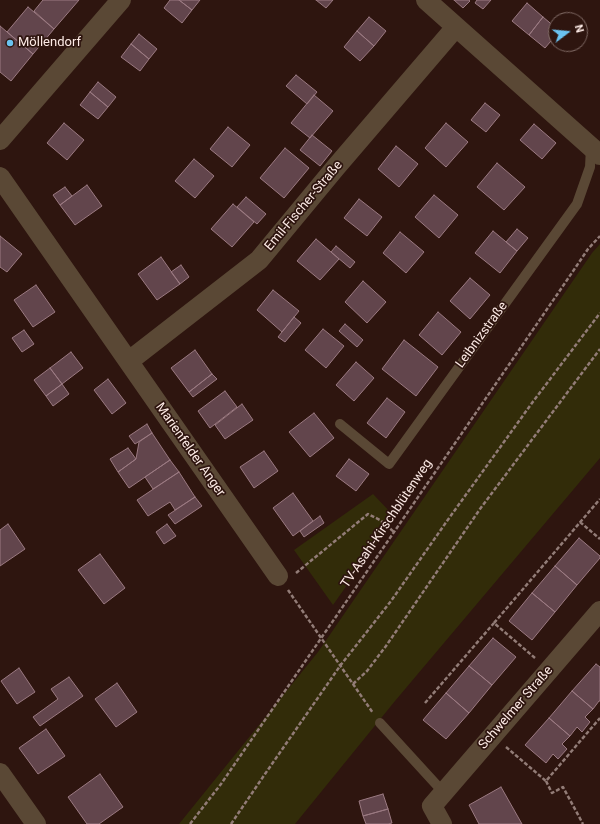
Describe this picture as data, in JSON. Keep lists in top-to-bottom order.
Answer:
{
  "streets": {
    "street": [
      "Emil-Fischer-Straße",
      "Leibnizstraße",
      "Marienfelder Anger",
      "Schwelmer Straße"
    ],
    "path": ["TV-Asahi-Kirschblütenweg"]
  },
  "crossings": [
    ["Emil-Fischer-Straße", "Leibnizstraße"],
    ["Emil-Fischer-Straße", "Marienfelder Anger"]
  ],
  "places": ["Möllendorf"],
  "north": "right"
}
